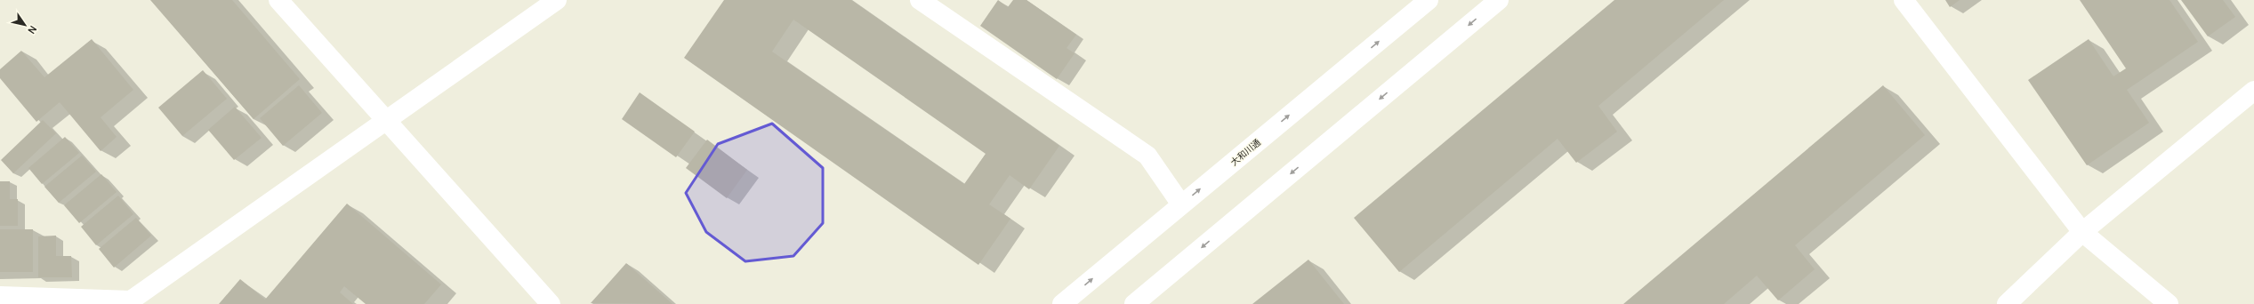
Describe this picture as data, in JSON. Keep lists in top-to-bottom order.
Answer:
{
  "streets": {
    "street": ["大和川通"]
  },
  "north": "bottom right"
}
